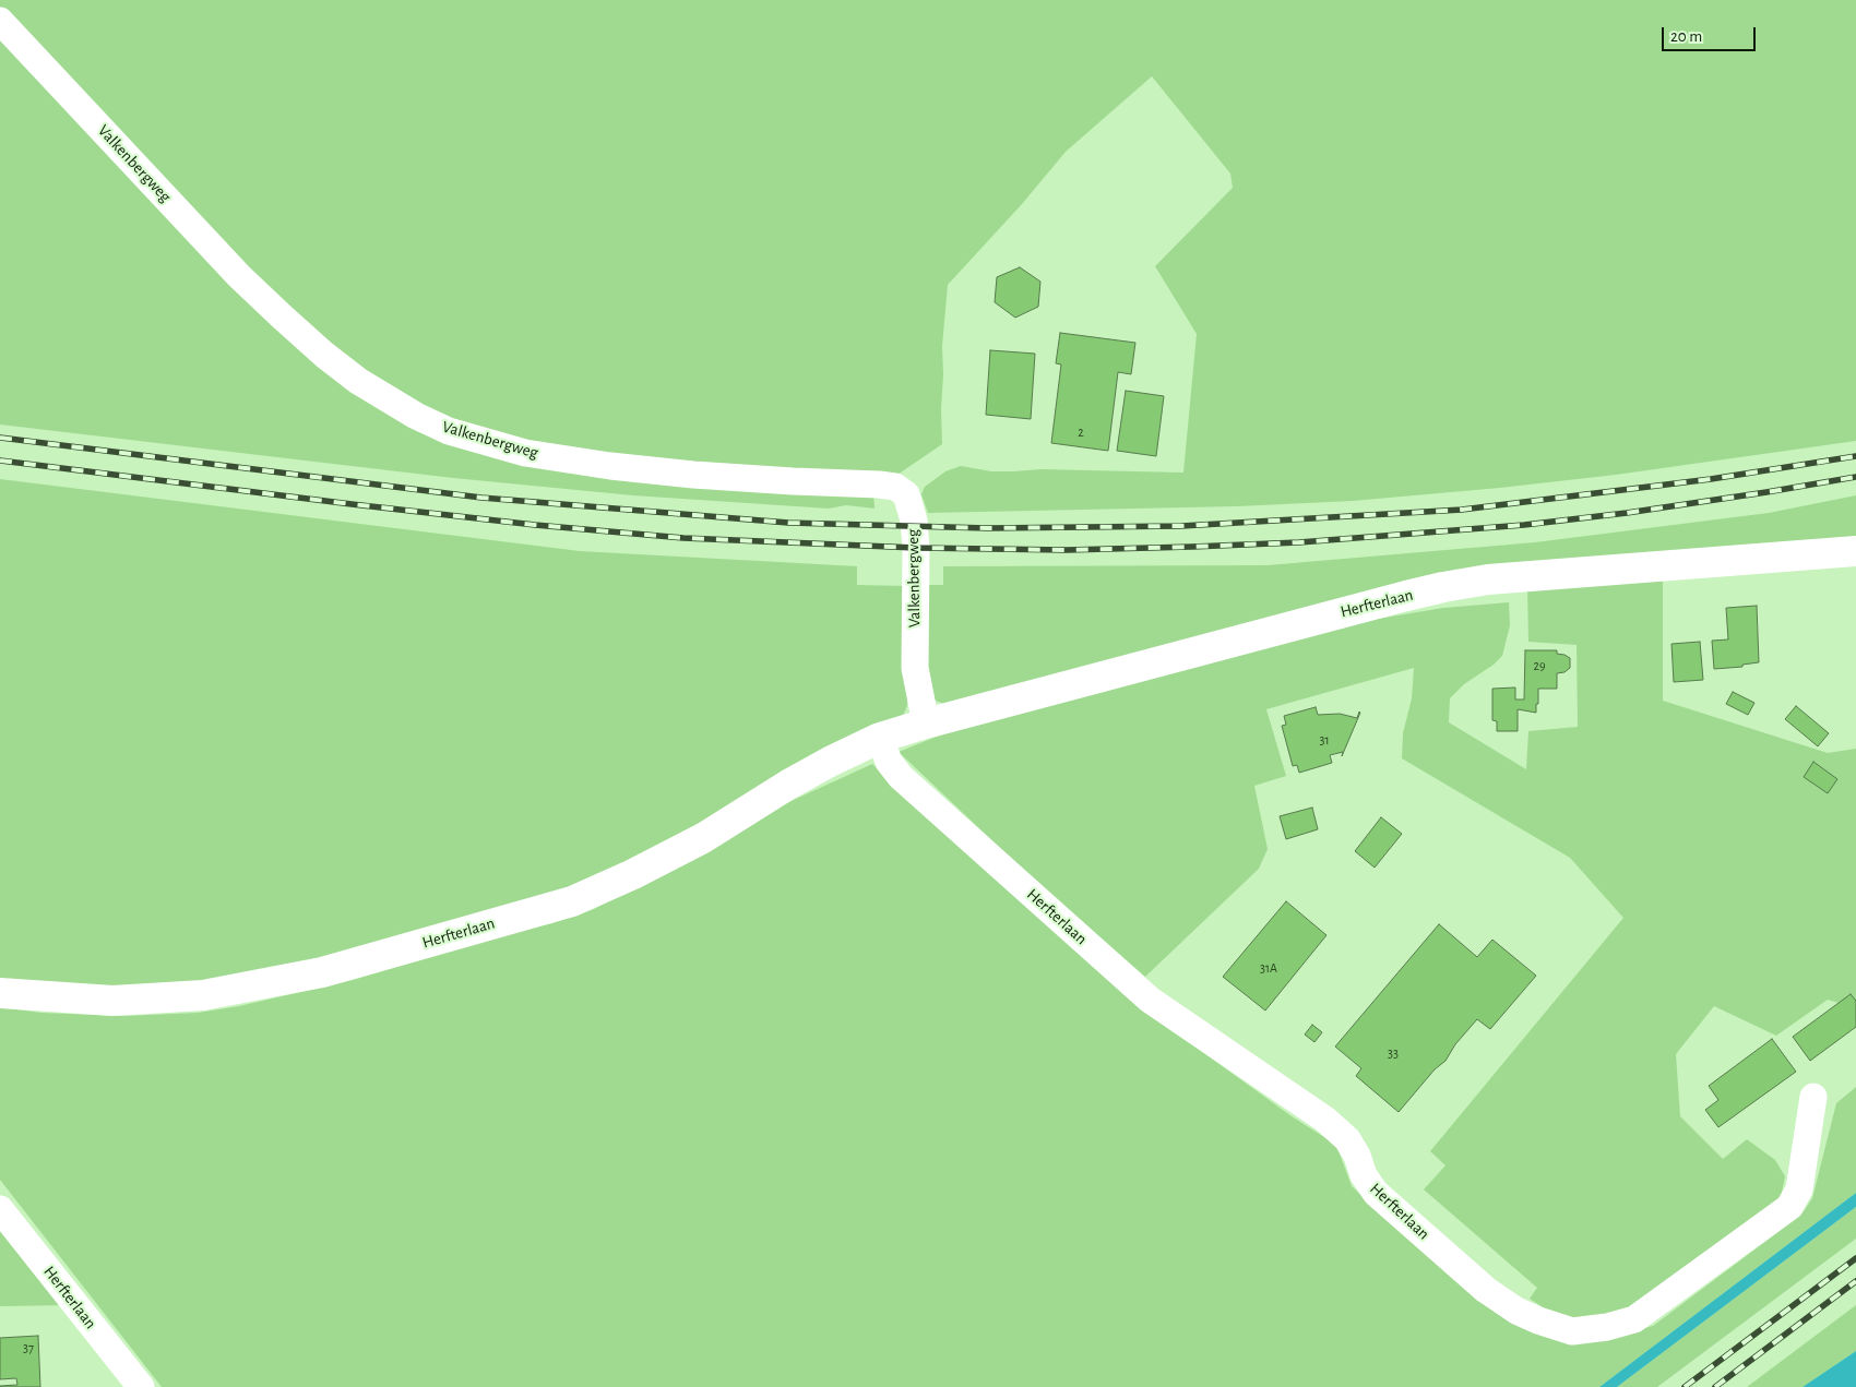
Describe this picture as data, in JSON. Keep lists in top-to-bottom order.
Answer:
{
  "streets": {
    "street": ["Valkenbergweg", "Herfterlaan"]
  },
  "crossings": [
    ["Valkenbergweg", "Herfterlaan"]
  ],
  "house_numbers": [
    "2",
    "29",
    "31",
    "31A",
    "33",
    "37"
  ],
  "scale_bar": "20 m"
}
